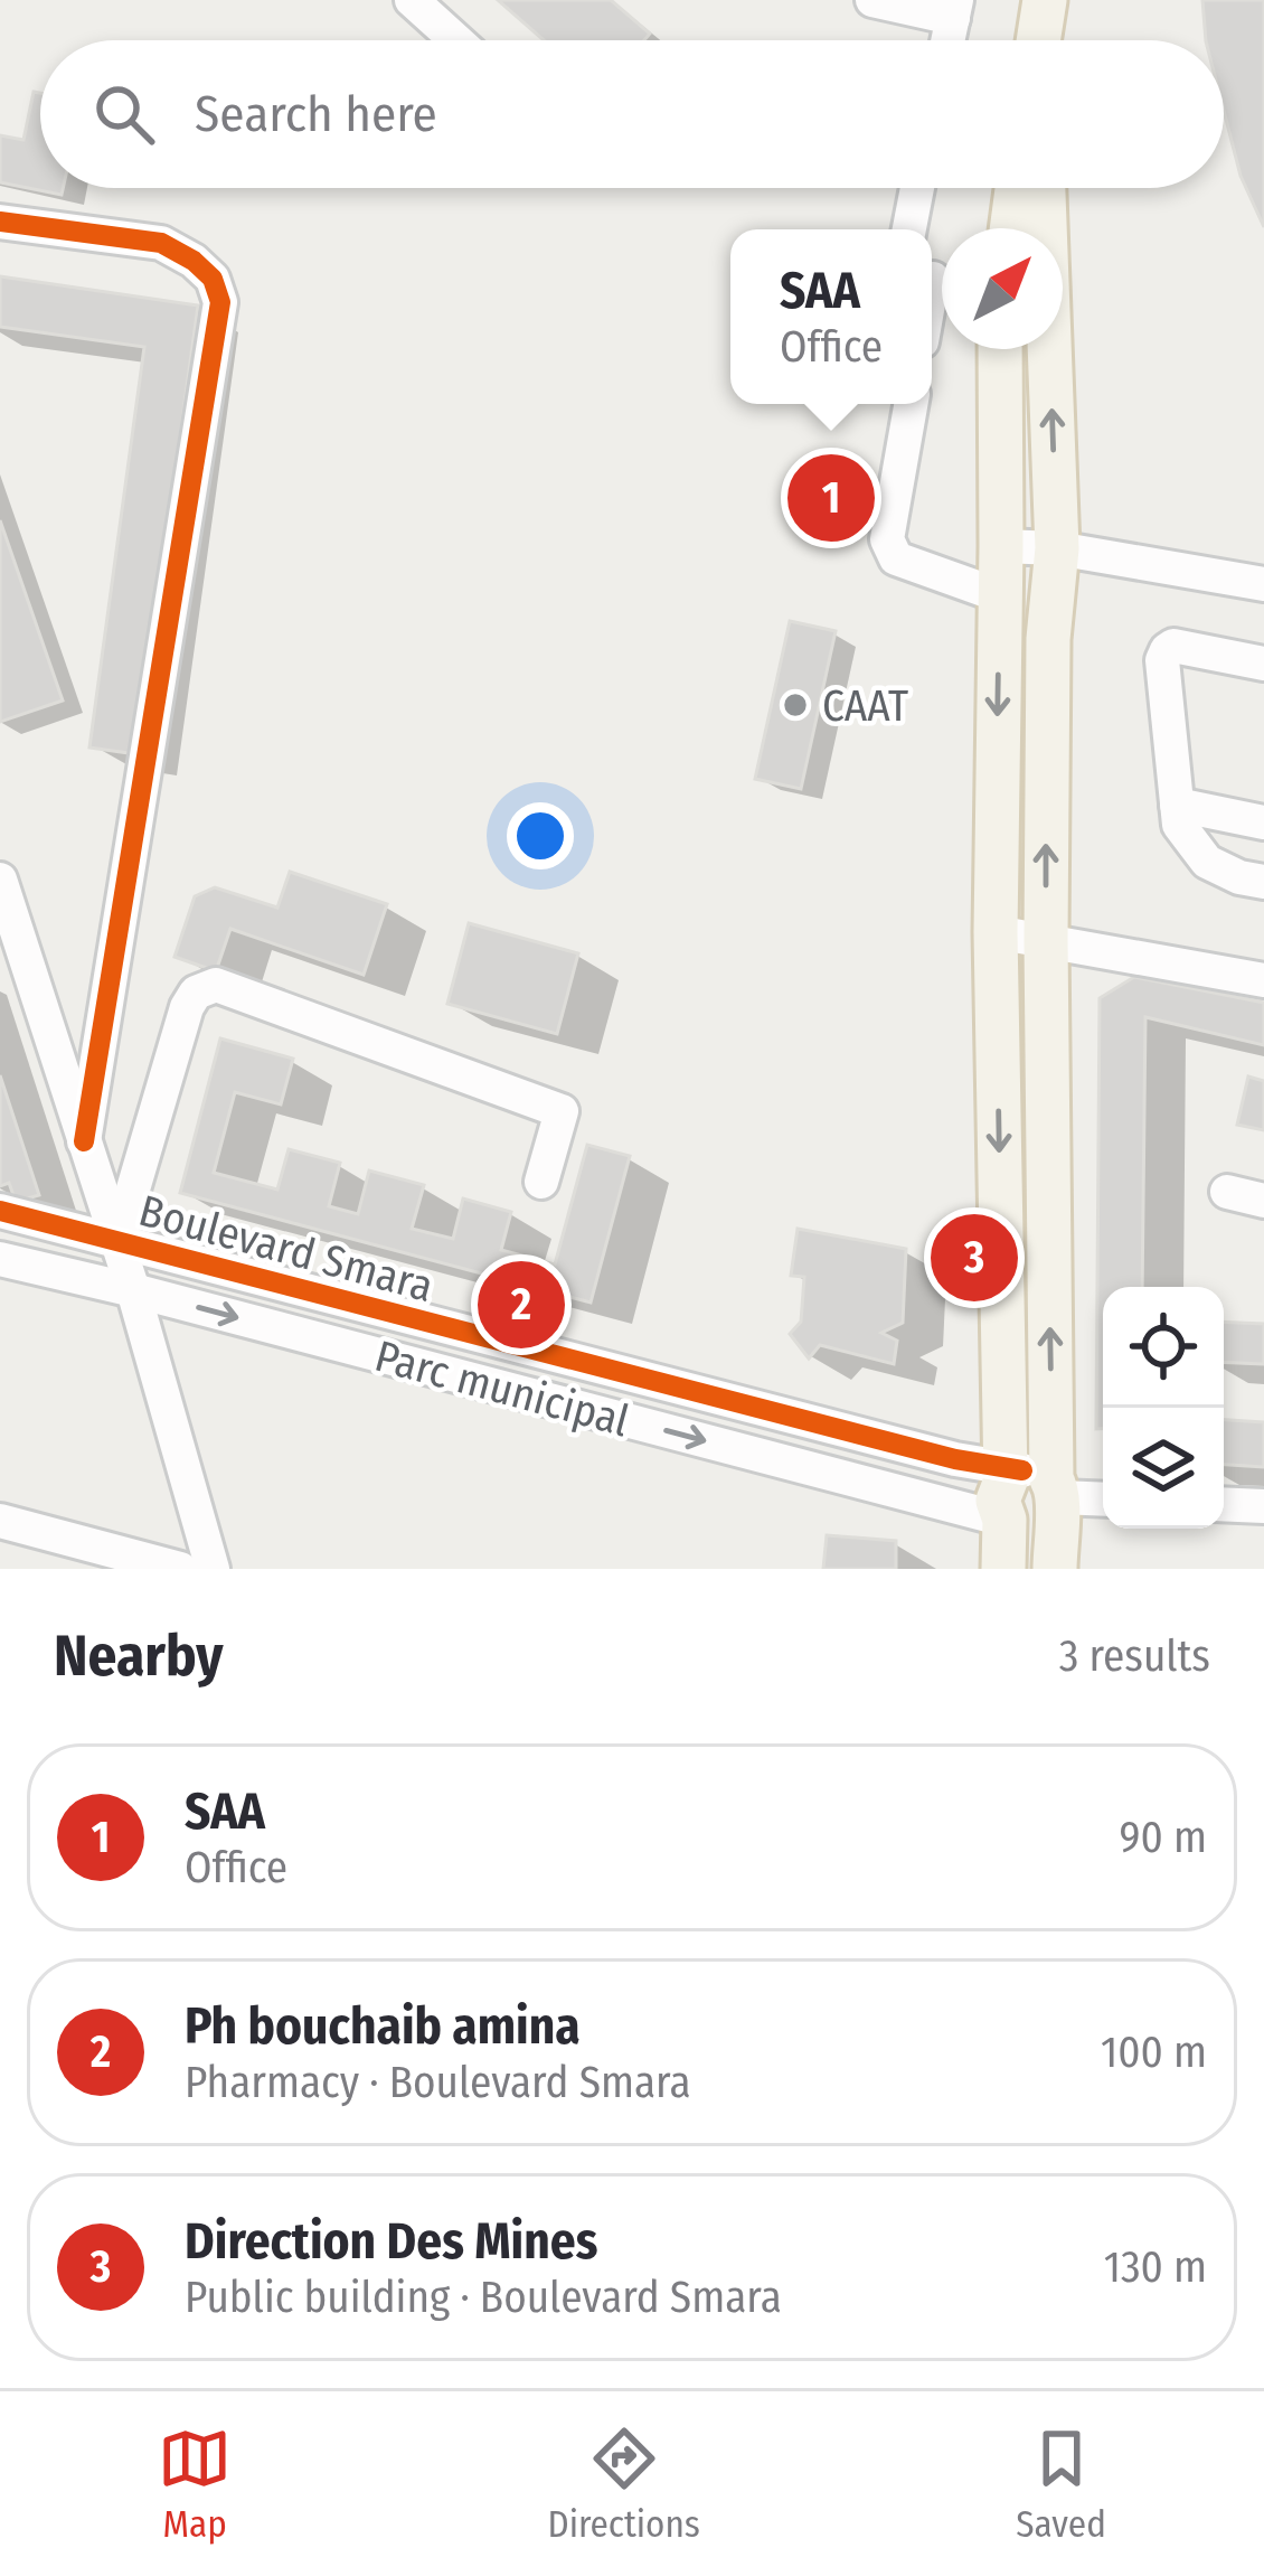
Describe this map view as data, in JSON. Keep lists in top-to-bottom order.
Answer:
{
  "streets": {
    "street": ["Boulevard Smara", "Parc municipal"]
  },
  "crossings": [
    ["Boulevard Smara", "Parc municipal"]
  ],
  "one_way": ["Parc municipal"],
  "places": ["CAAT"],
  "north": "top right",
  "page": {
    "search": "Search here",
    "popup": ["SAA", "Office"],
    "pins": ["1", "3", "2"],
    "heading": ["Nearby", "3 results"],
    "list": [
      {
        "mark": "1",
        "name": "SAA",
        "note": "Office",
        "value": "90 m"
      },
      {
        "mark": "2",
        "name": "Ph bouchaib amina",
        "note": "Pharmacy · Boulevard Smara",
        "value": "100 m"
      },
      {
        "mark": "3",
        "name": "Direction Des Mines",
        "note": "Public building · Boulevard Smara",
        "value": "130 m"
      }
    ],
    "nav": ["Map", "Directions", "Saved"]
  }
}
